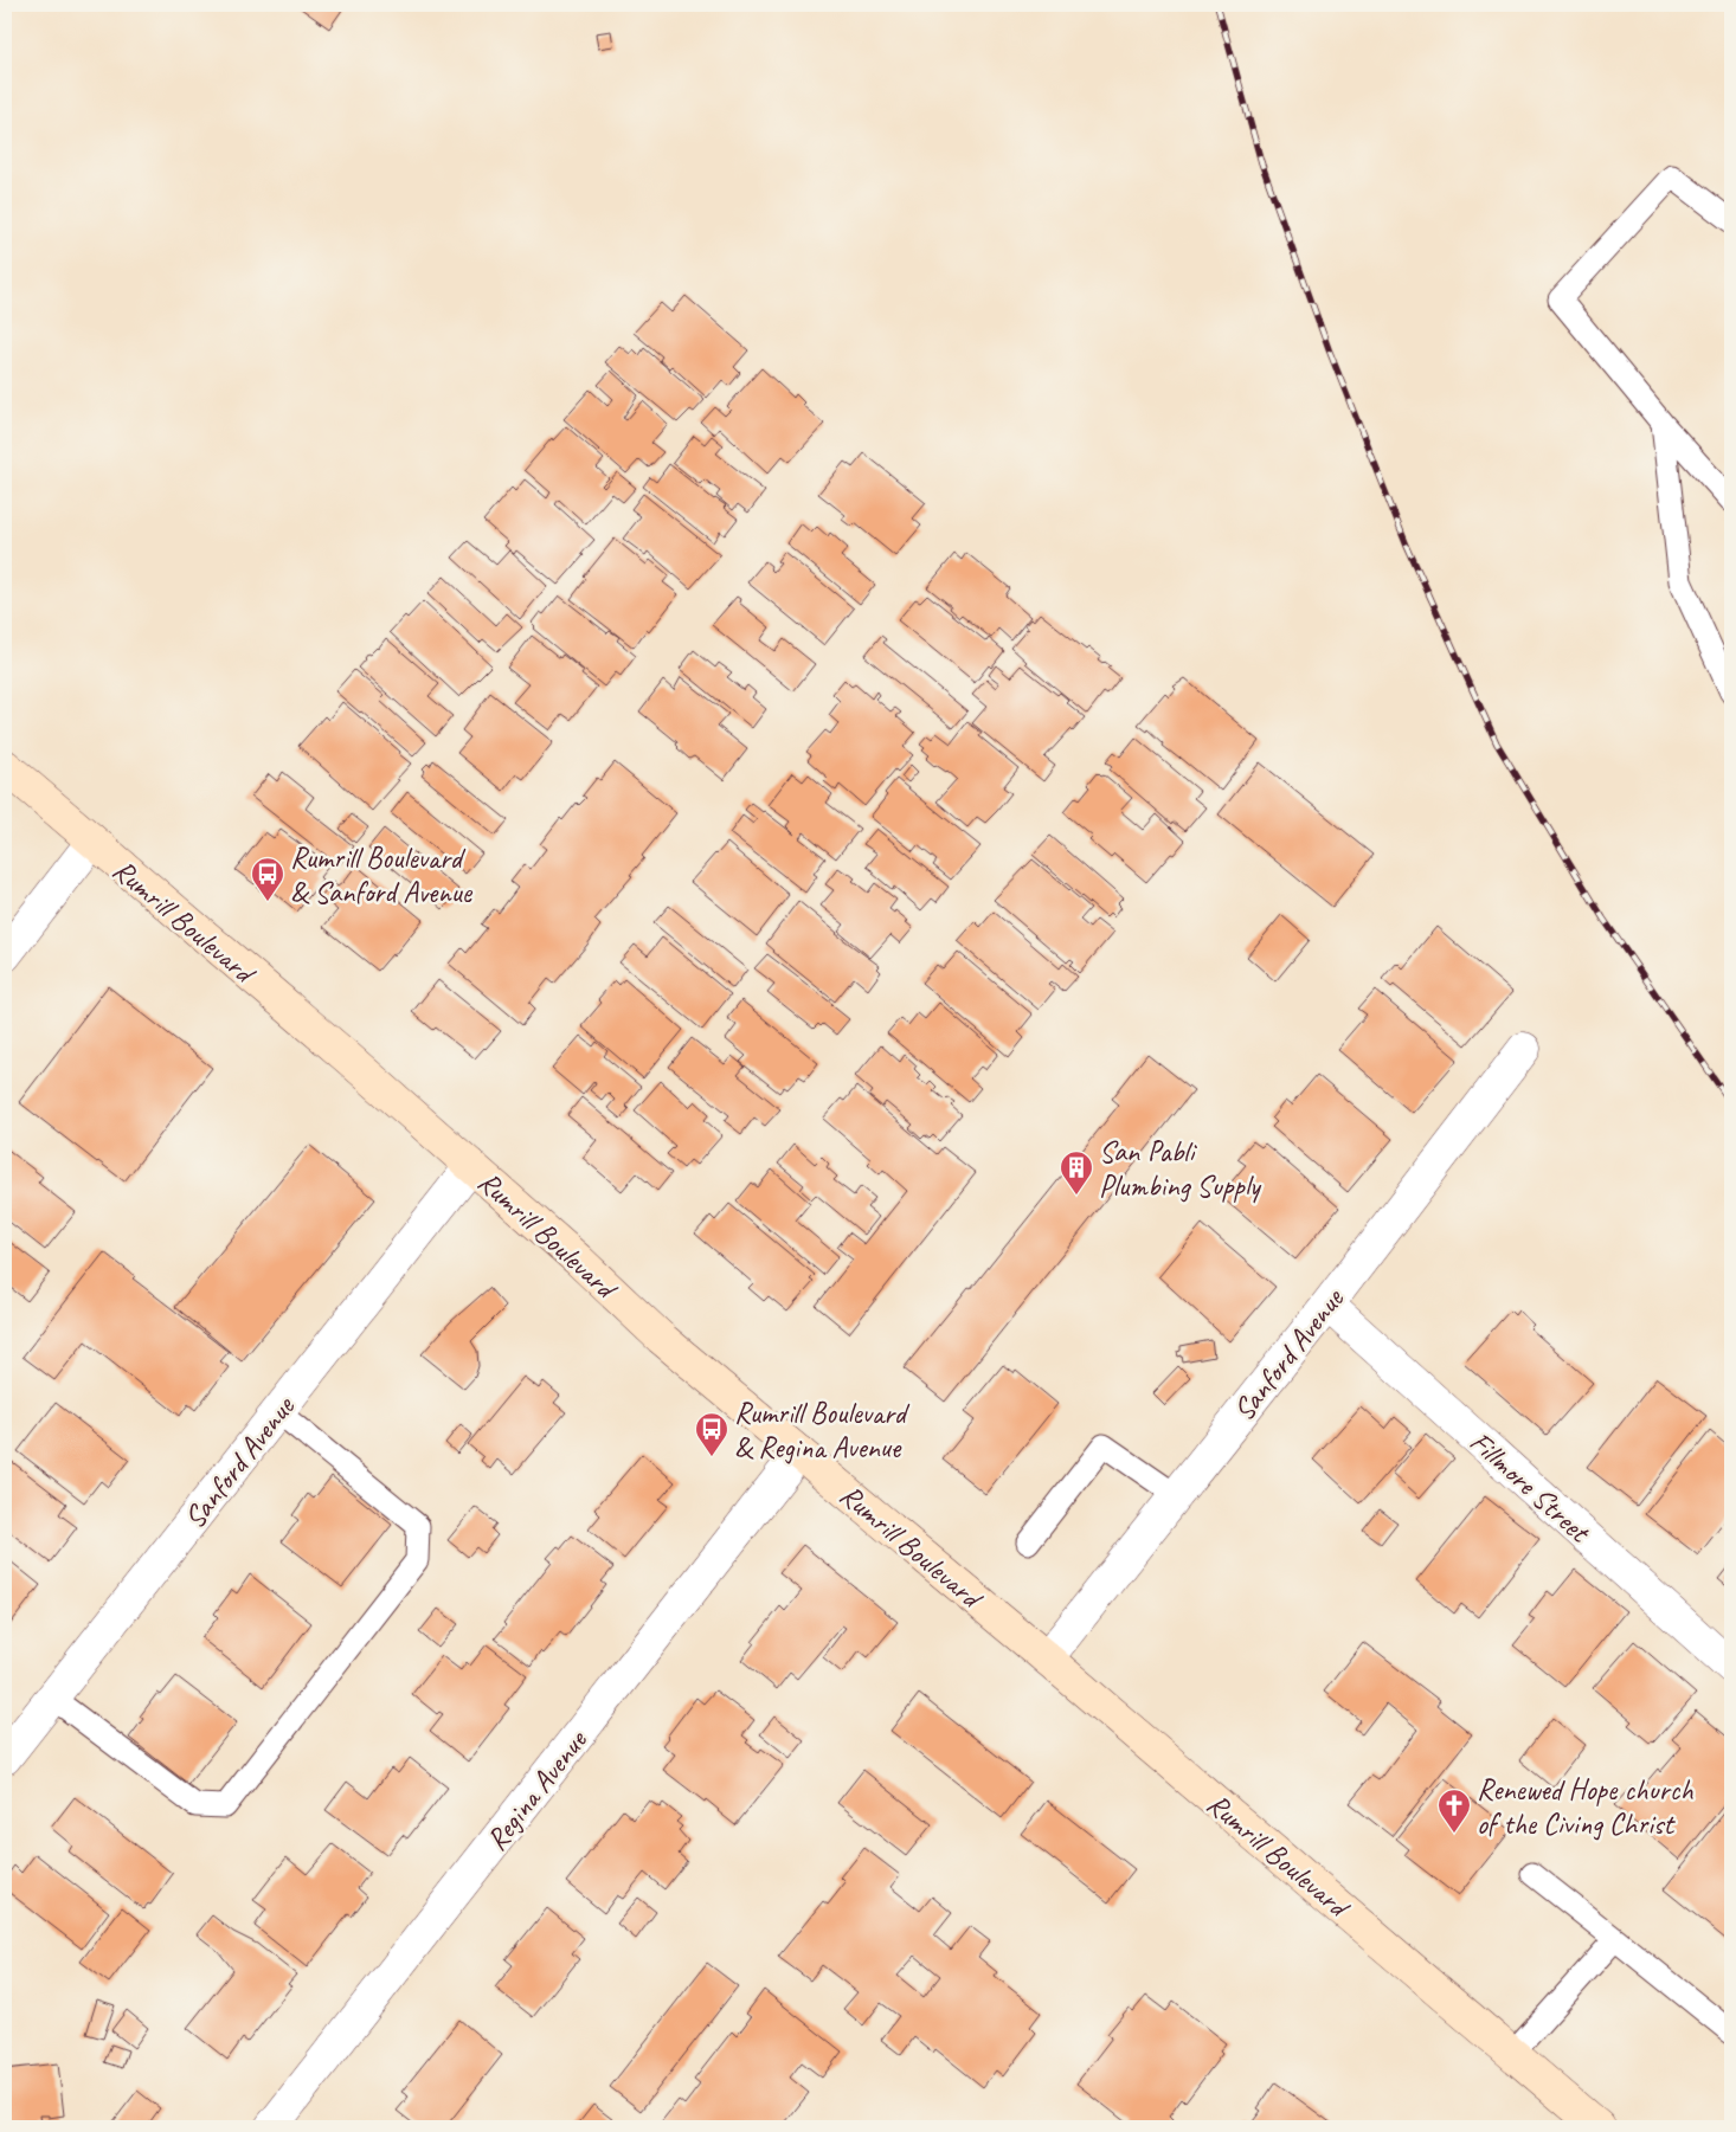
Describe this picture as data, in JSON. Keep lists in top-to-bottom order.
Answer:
{
  "streets": {
    "main road": ["Rumrill Boulevard"],
    "street": ["Sanford Avenue", "Fillmore Street", "Regina Avenue"]
  },
  "crossings": [
    ["Rumrill Boulevard", "Sanford Avenue"],
    ["Rumrill Boulevard", "Regina Avenue"],
    ["Sanford Avenue", "Fillmore Street"]
  ],
  "places": {
    "bus stop": ["Rumrill Boulevard & Sanford Avenue", "Rumrill Boulevard & Regina Avenue"],
    "building": ["San Pabli Plumbing Supply"],
    "church": ["Renewed Hope church of the Civing Christ"]
  }
}
